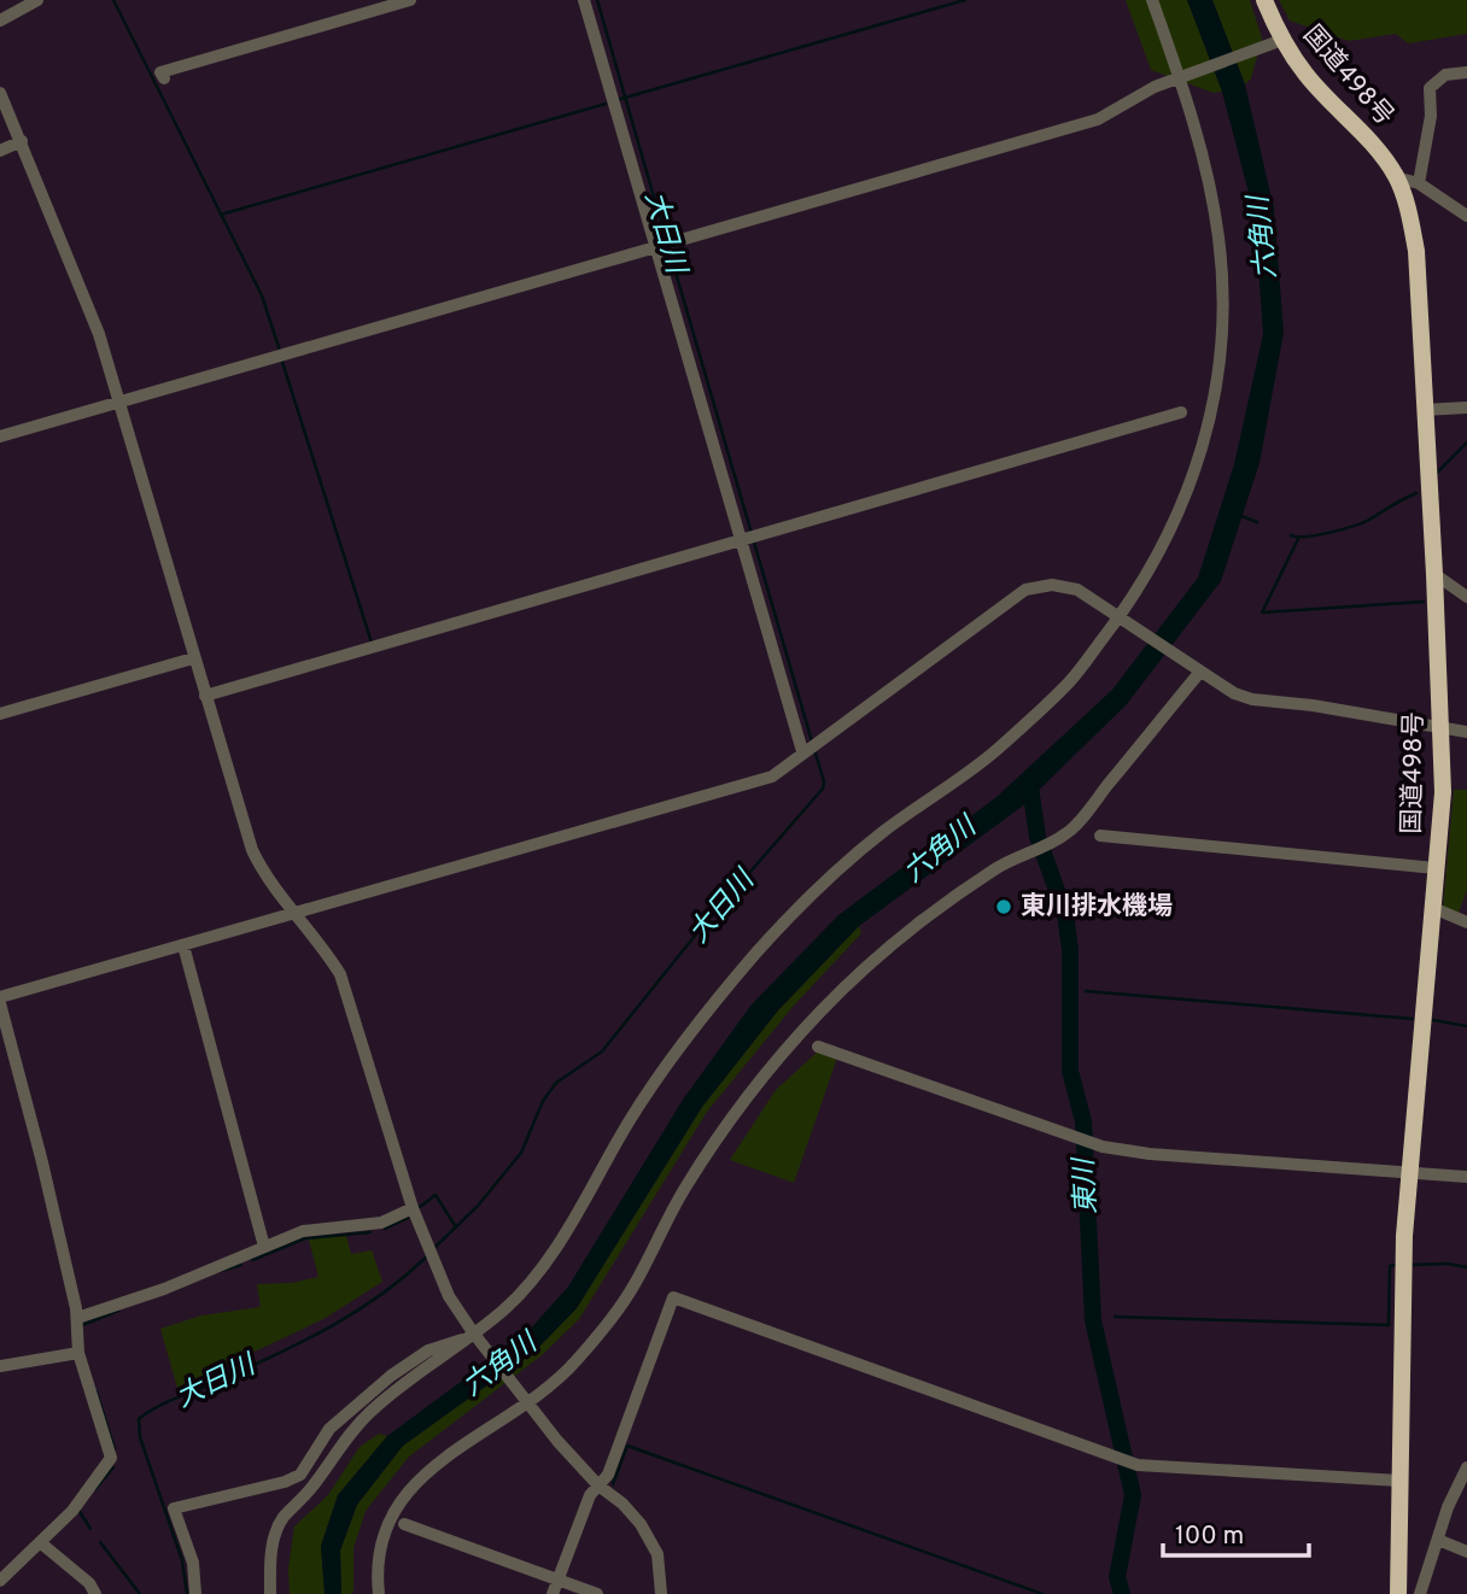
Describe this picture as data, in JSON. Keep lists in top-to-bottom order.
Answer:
{
  "streets": {
    "highway": ["国道498号"]
  },
  "water": ["大日川", "六角川", "東川"],
  "places": ["東川排水機場"],
  "scale_bar": "100 m"
}
